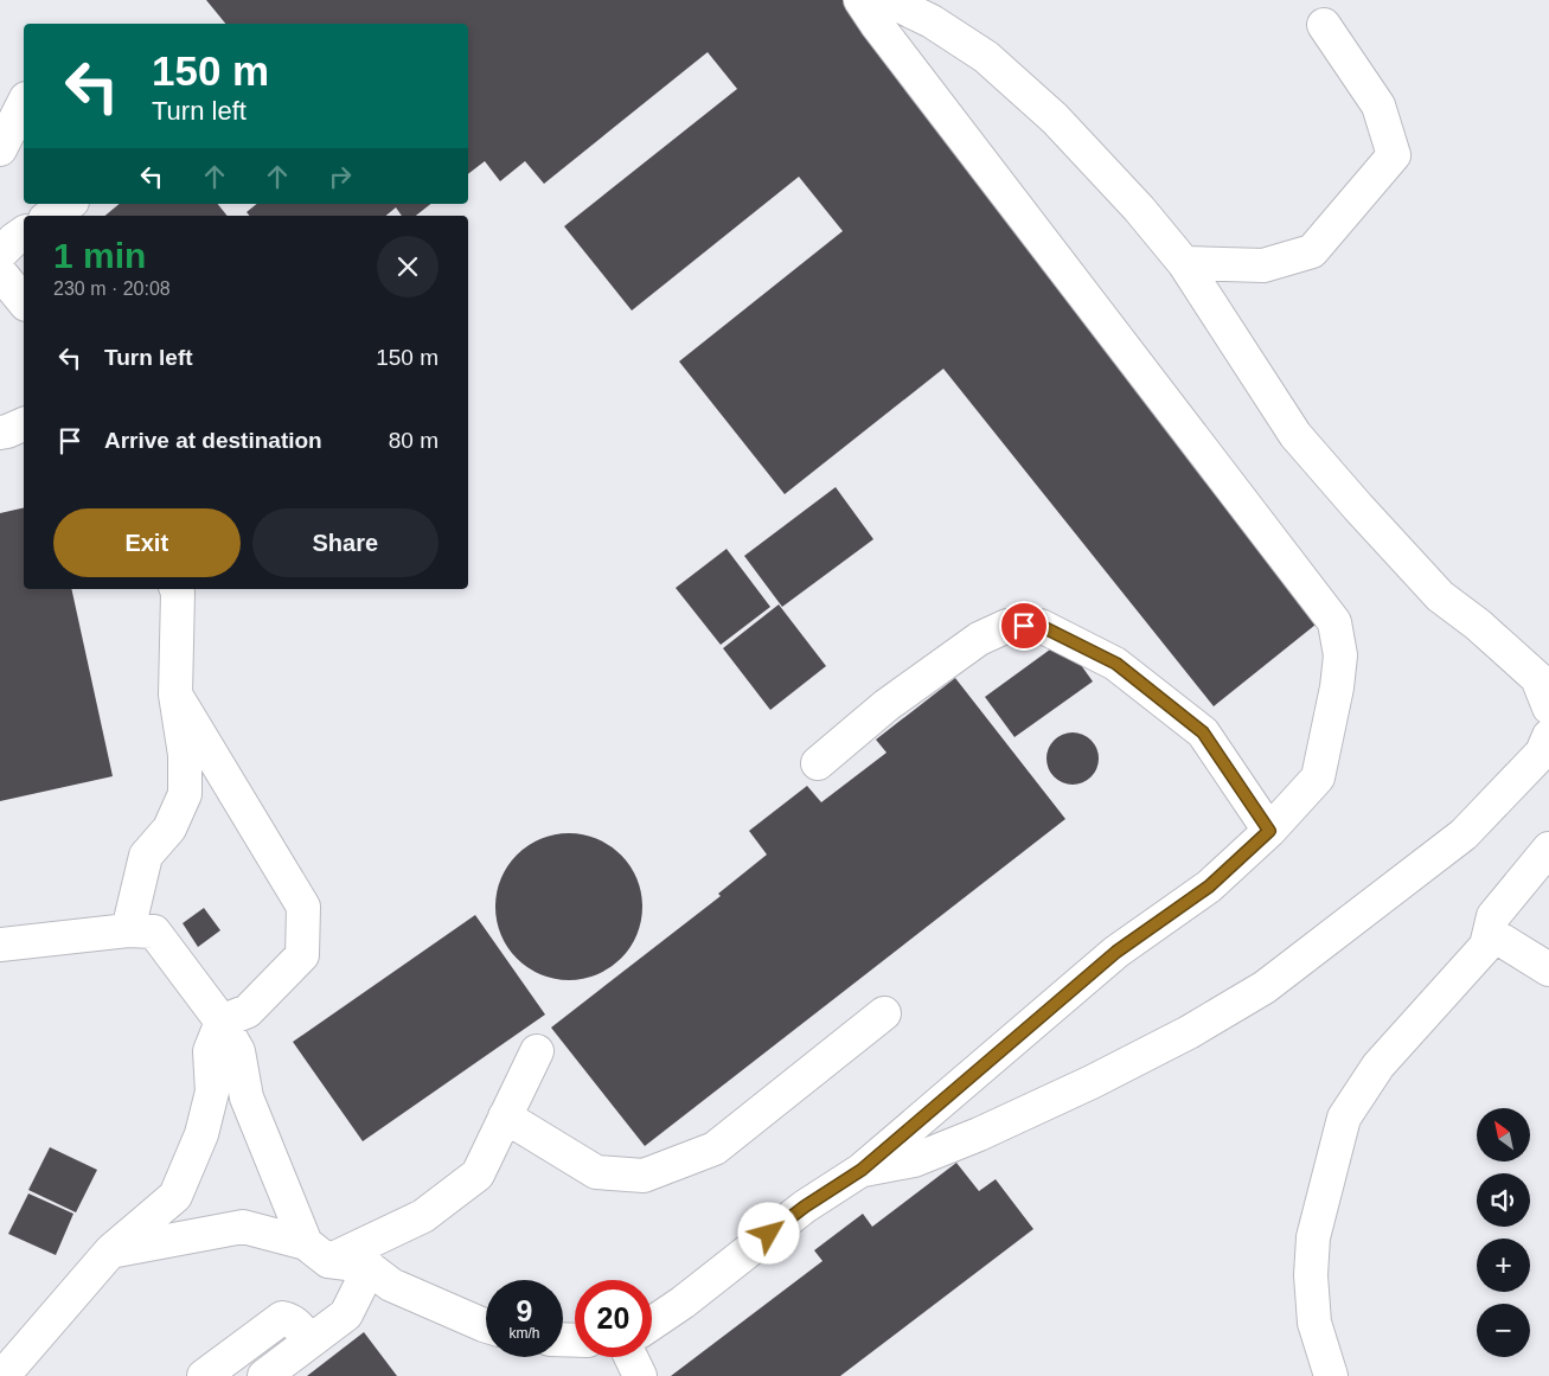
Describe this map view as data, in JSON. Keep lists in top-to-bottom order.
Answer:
{
  "north": "top left",
  "page": {
    "turn": ["150 m", "Turn left"],
    "heading": ["1 min", "230 m · 20:08"],
    "list": [
      {
        "name": "Turn left",
        "value": "150 m"
      },
      {
        "name": "Arrive at destination",
        "value": "80 m"
      }
    ],
    "buttons": ["Exit", "Share"],
    "map_buttons": ["+", "−"],
    "speed": "9 km/h",
    "limit": "20"
  }
}
